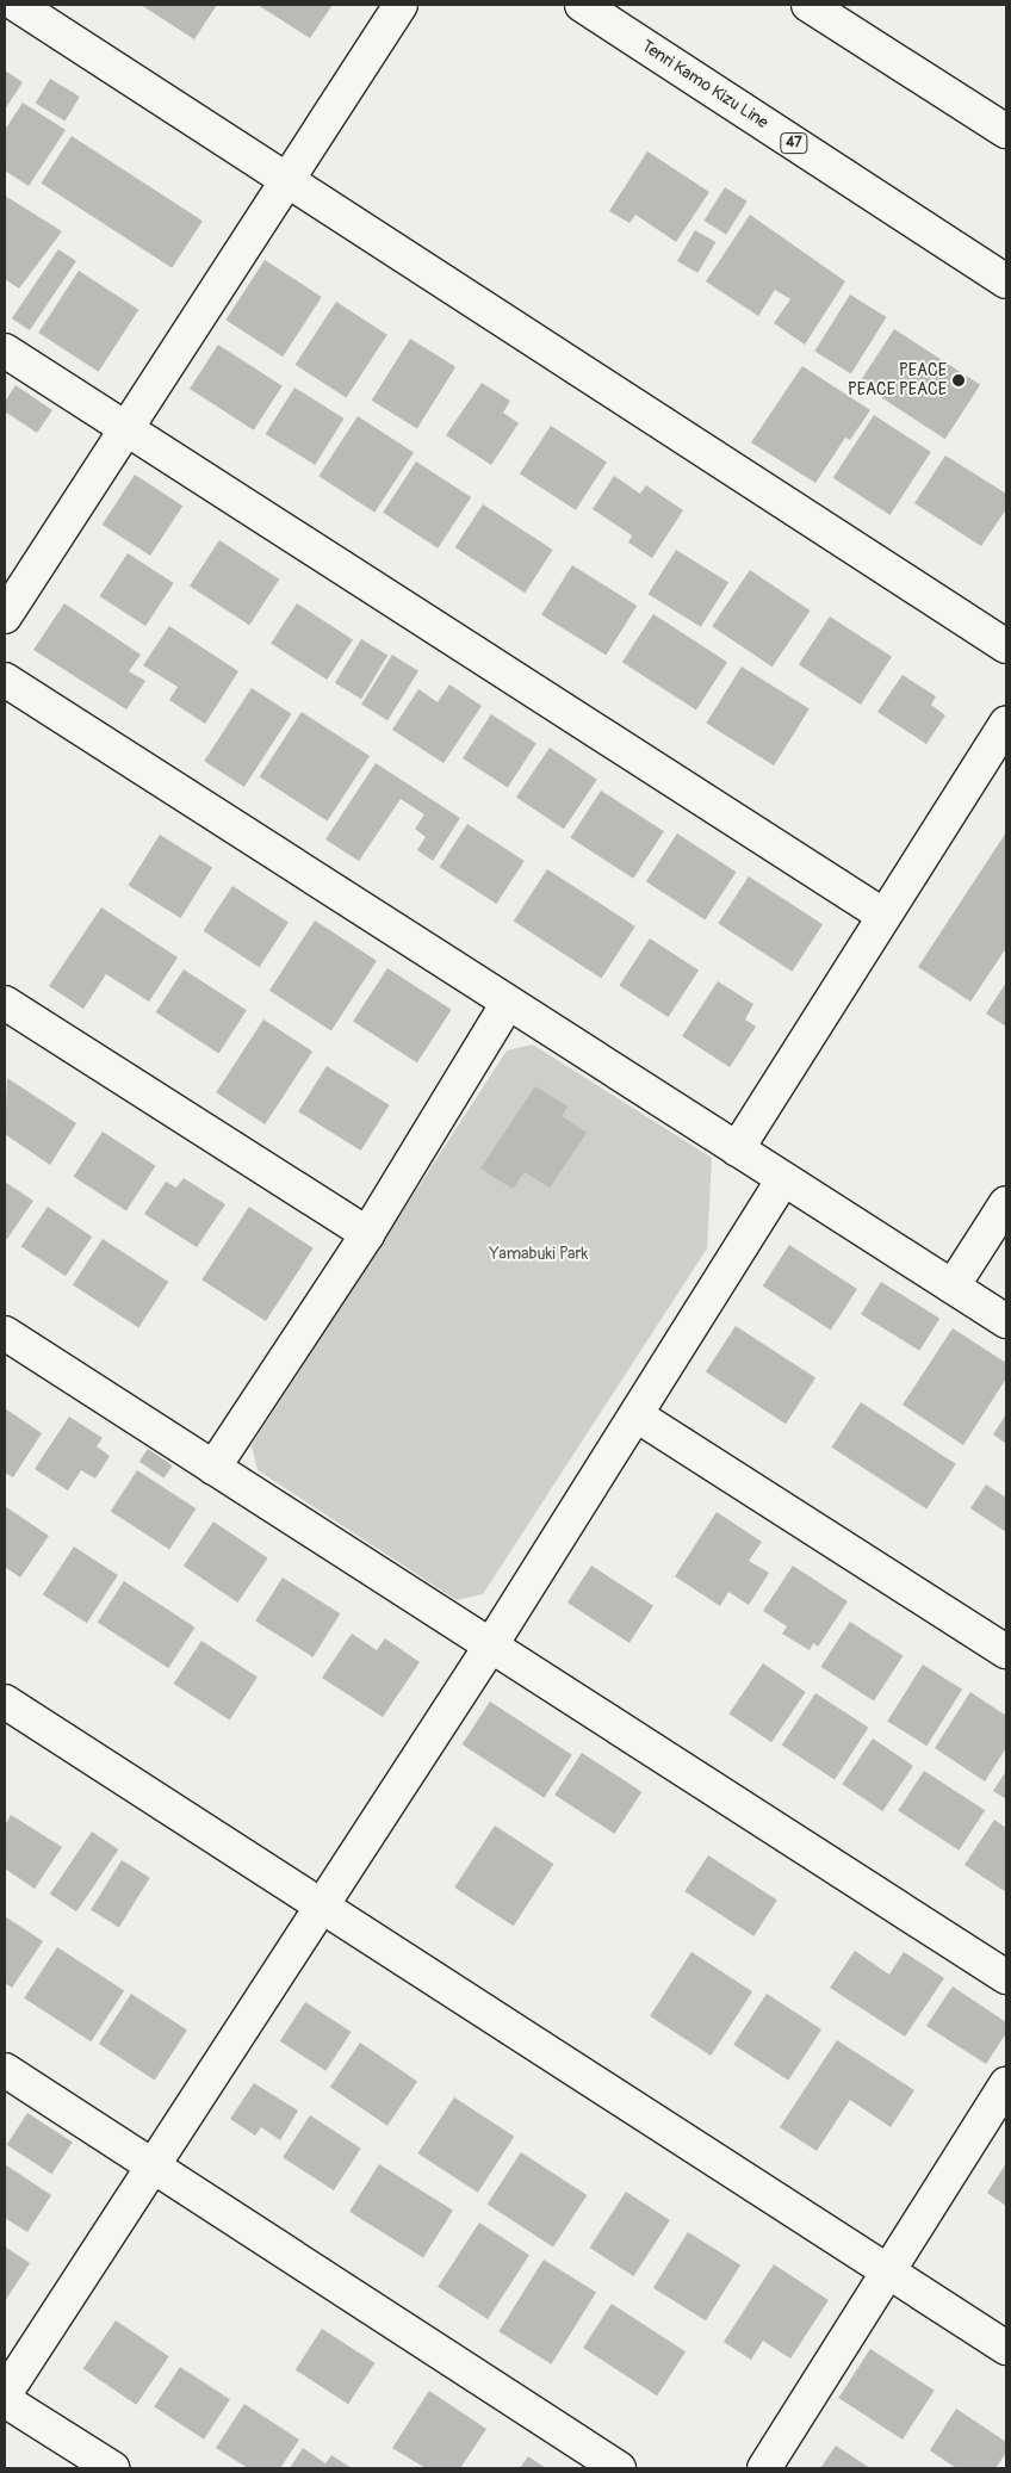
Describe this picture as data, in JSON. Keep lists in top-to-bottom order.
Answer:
{
  "streets": {
    "street": ["Tenri Kamo Kizu Line", "47"]
  },
  "parks": ["Yamabuki Park"],
  "places": ["PEACE PEACE PEACE"]
}
